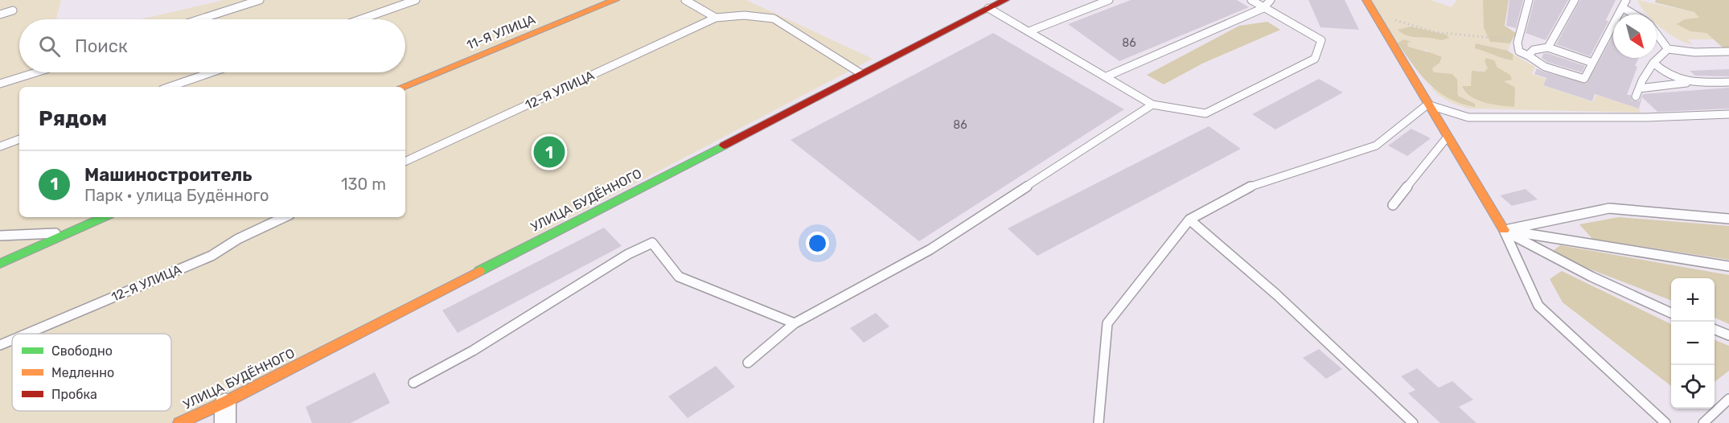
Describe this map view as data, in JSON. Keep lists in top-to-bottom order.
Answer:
{
  "streets": {
    "main road": ["11-Я УЛИЦА", "УЛИЦА БУДЁННОГО"],
    "lane": ["12-Я УЛИЦА"]
  },
  "crossings": [
    ["12-Я УЛИЦА", "УЛИЦА БУДЁННОГО"]
  ],
  "house_numbers": ["86", "86"],
  "legend": ["Свободно", "Медленно", "Пробка"],
  "north": "bottom right",
  "page": {
    "search": "Поиск",
    "heading": "Рядом",
    "pins": "1",
    "list": [
      {
        "mark": "1",
        "name": "Машиностроитель",
        "note": "Парк · улица Будённого",
        "value": "130 m"
      }
    ],
    "map_buttons": ["+", "−"]
  }
}
